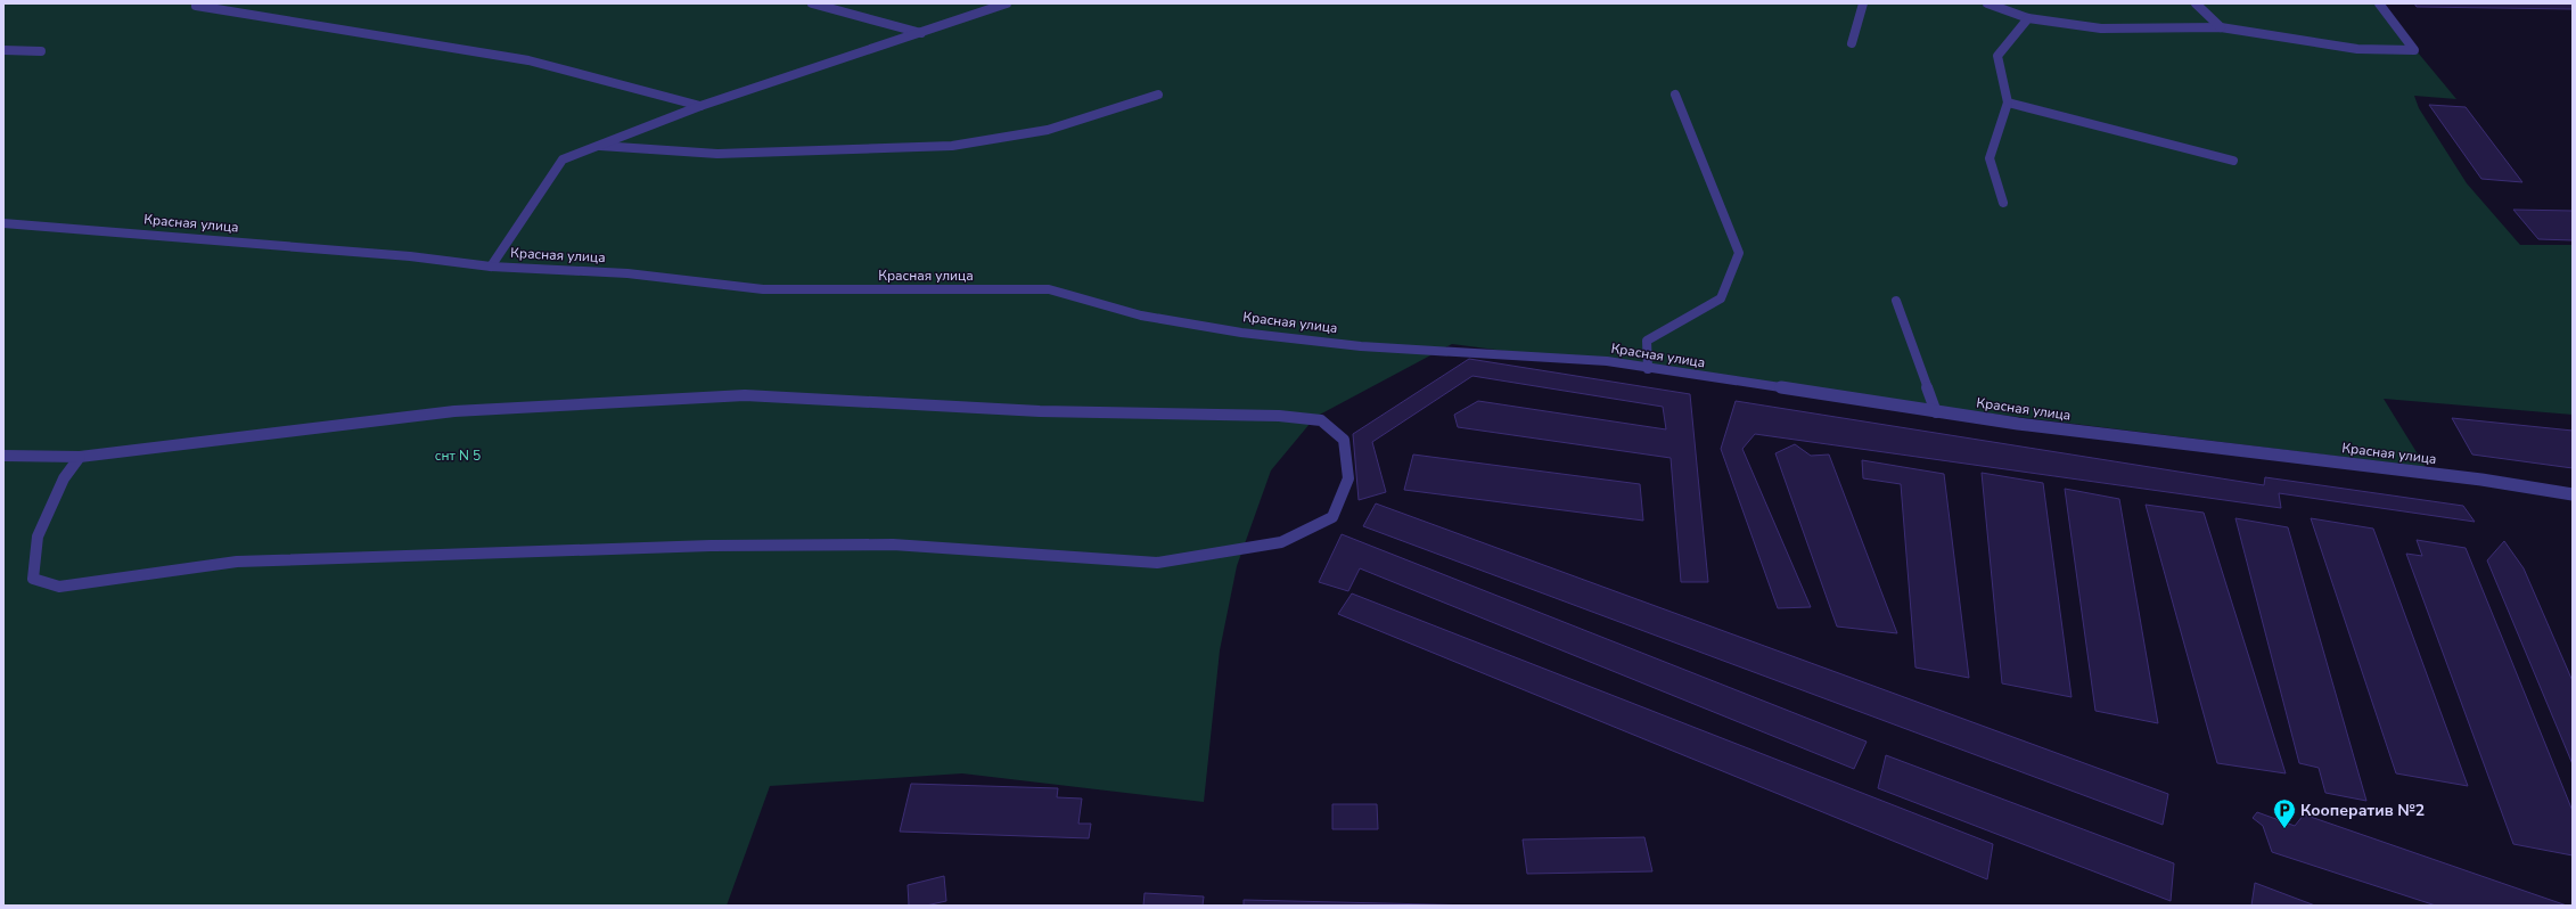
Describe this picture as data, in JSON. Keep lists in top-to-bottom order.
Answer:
{
  "streets": {
    "street": ["Красная улица"]
  },
  "parks": ["снт N 5"],
  "places": {
    "parking": ["Кооператив №2"]
  }
}
